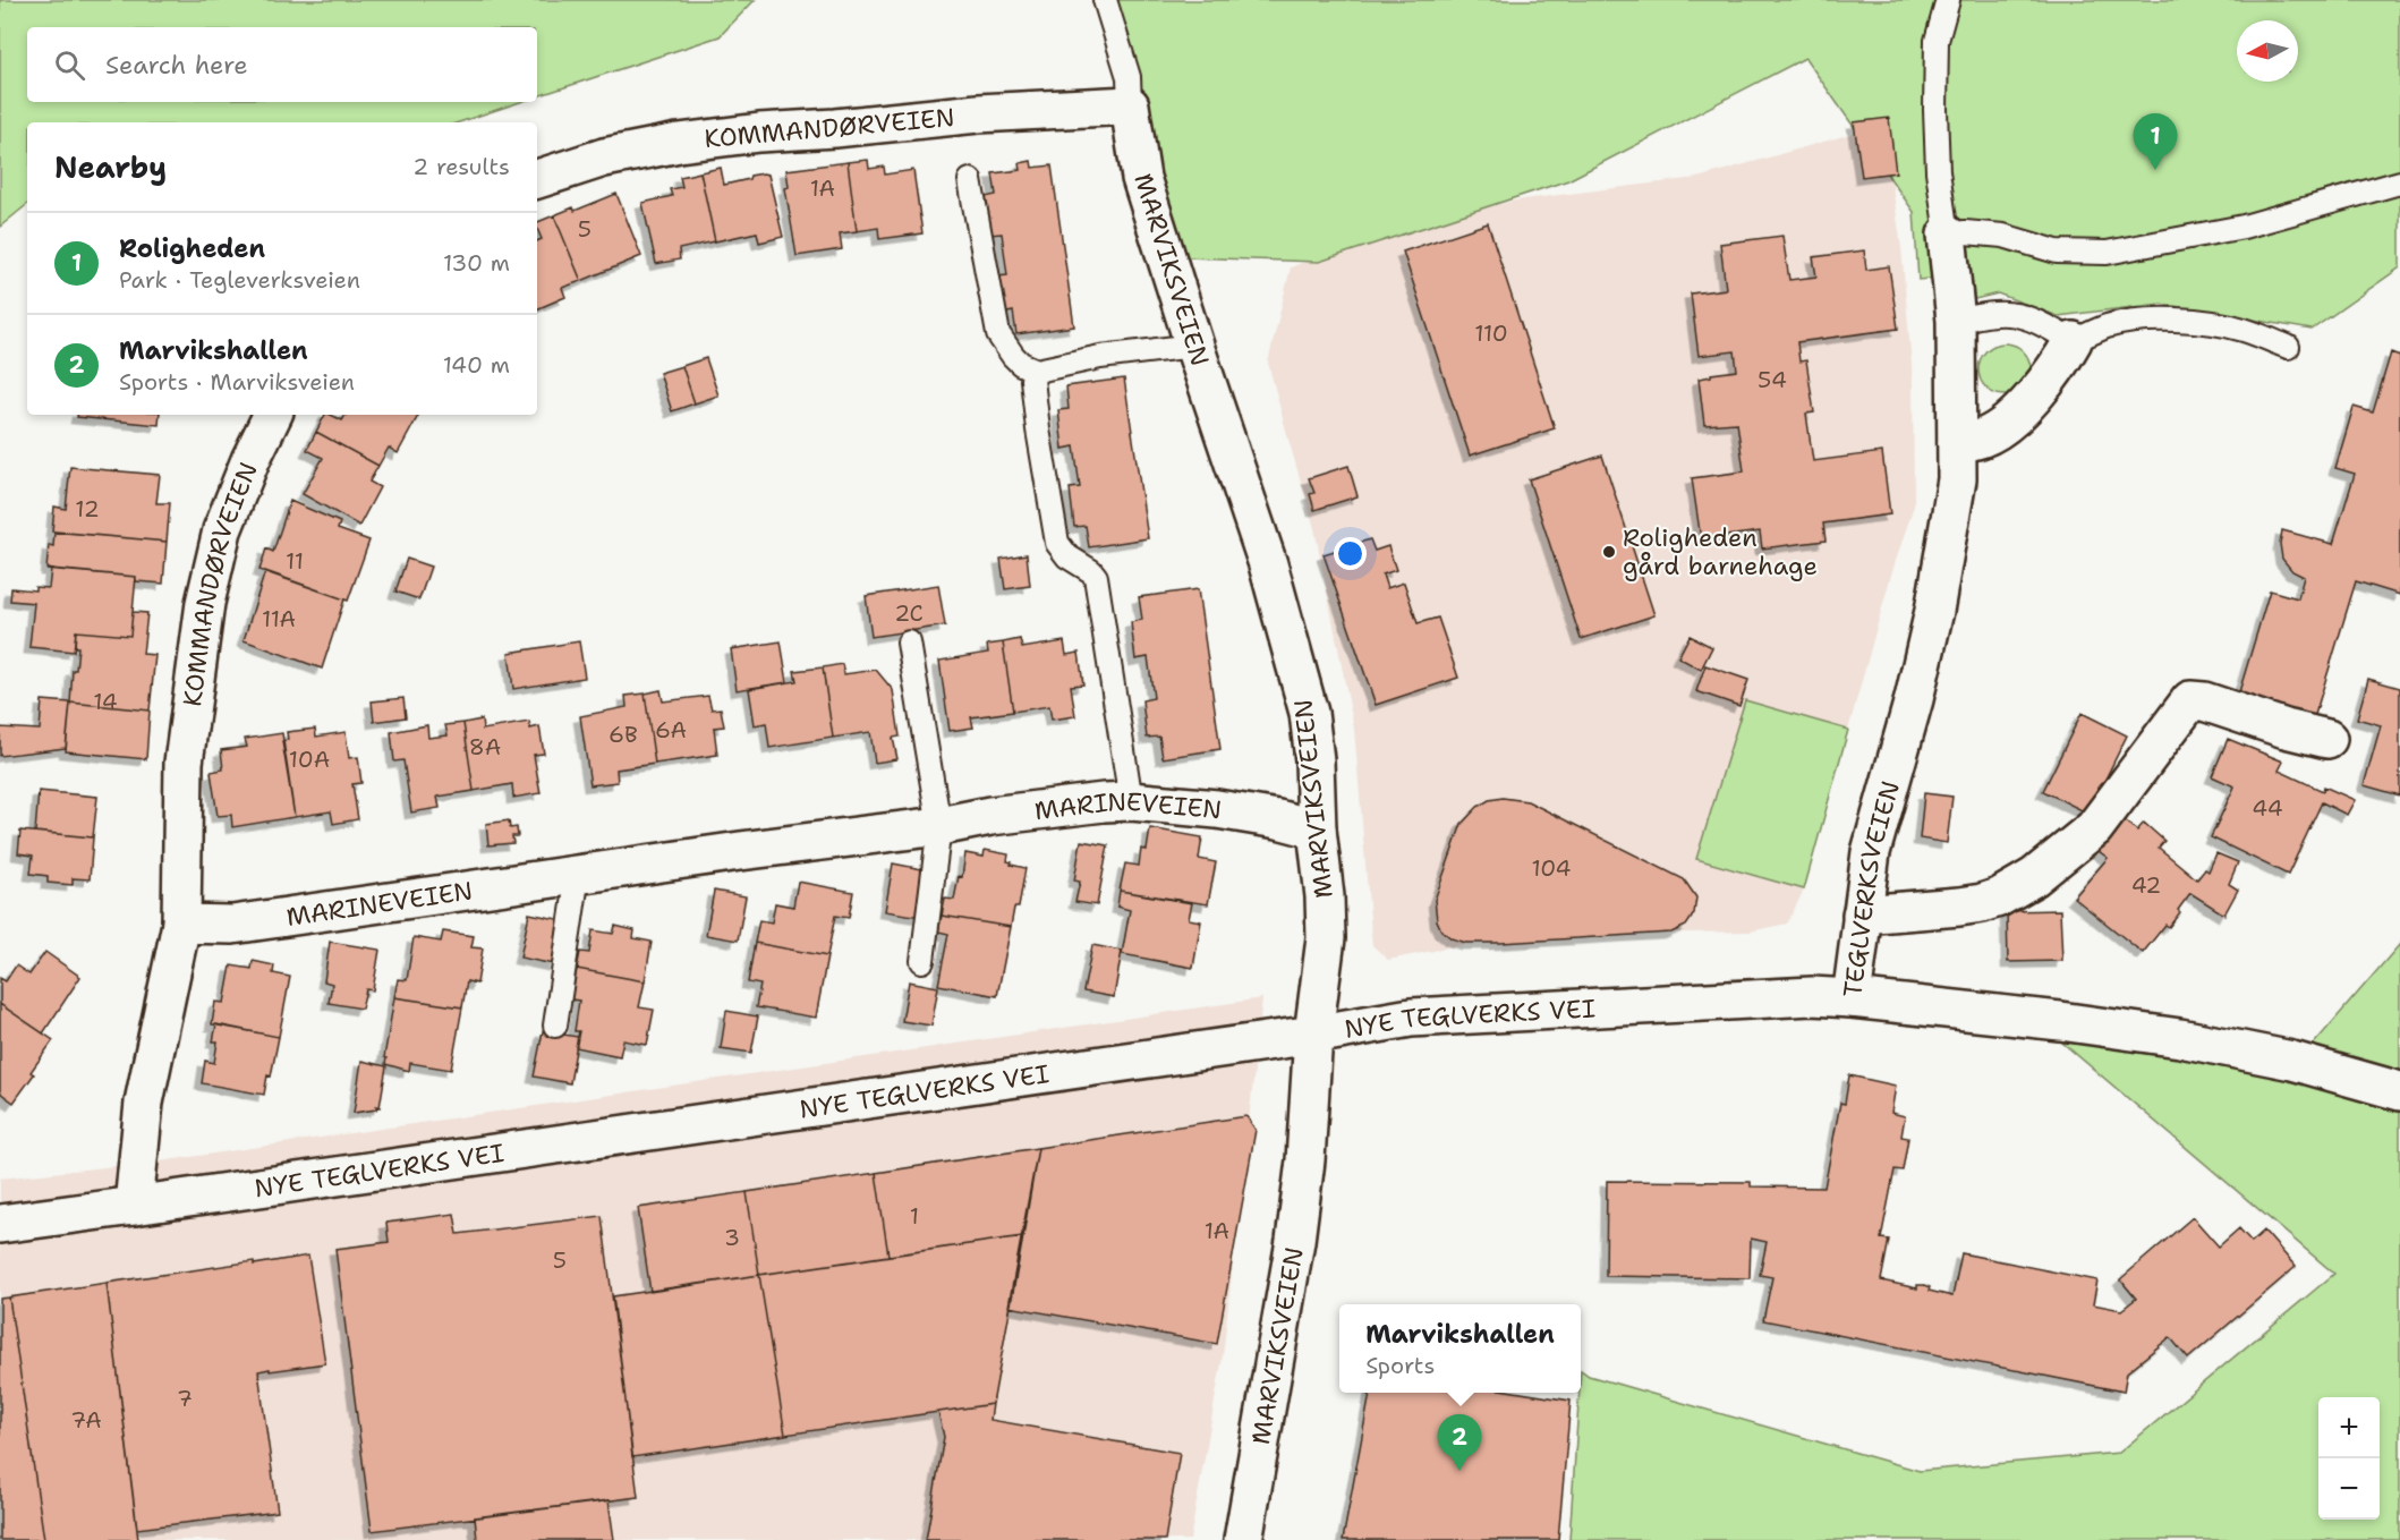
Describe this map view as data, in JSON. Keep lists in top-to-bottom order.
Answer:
{
  "streets": {
    "street": [
      "KOMMANDØRVEIEN",
      "MARVIKSVEIEN",
      "MARINEVEIEN",
      "TEGLVERKSVEIEN",
      "NYE TEGLVERKS VEI"
    ]
  },
  "crossings": [
    ["KOMMANDØRVEIEN", "MARVIKSVEIEN"],
    ["KOMMANDØRVEIEN", "MARINEVEIEN"],
    ["MARVIKSVEIEN", "MARINEVEIEN"],
    ["MARVIKSVEIEN", "NYE TEGLVERKS VEI"],
    ["TEGLVERKSVEIEN", "NYE TEGLVERKS VEI"]
  ],
  "places": ["Roligheden gård barnehage"],
  "house_numbers": [
    "1A",
    "5",
    "110",
    "54",
    "12",
    "11",
    "2C",
    "11A",
    "14",
    "6A",
    "6B",
    "8A",
    "10A",
    "44",
    "104",
    "42",
    "1",
    "1A",
    "3",
    "5",
    "7",
    "7A"
  ],
  "north": "left",
  "page": {
    "search": "Search here",
    "pins": ["1", "2"],
    "heading": ["Nearby", "2 results"],
    "list": [
      {
        "mark": "1",
        "name": "Roligheden",
        "note": "Park · Tegleverksveien",
        "value": "130 m"
      },
      {
        "mark": "2",
        "name": "Marvikshallen",
        "note": "Sports · Marviksveien",
        "value": "140 m"
      }
    ],
    "popup": ["Marvikshallen", "Sports"],
    "map_buttons": ["+", "−"]
  }
}
